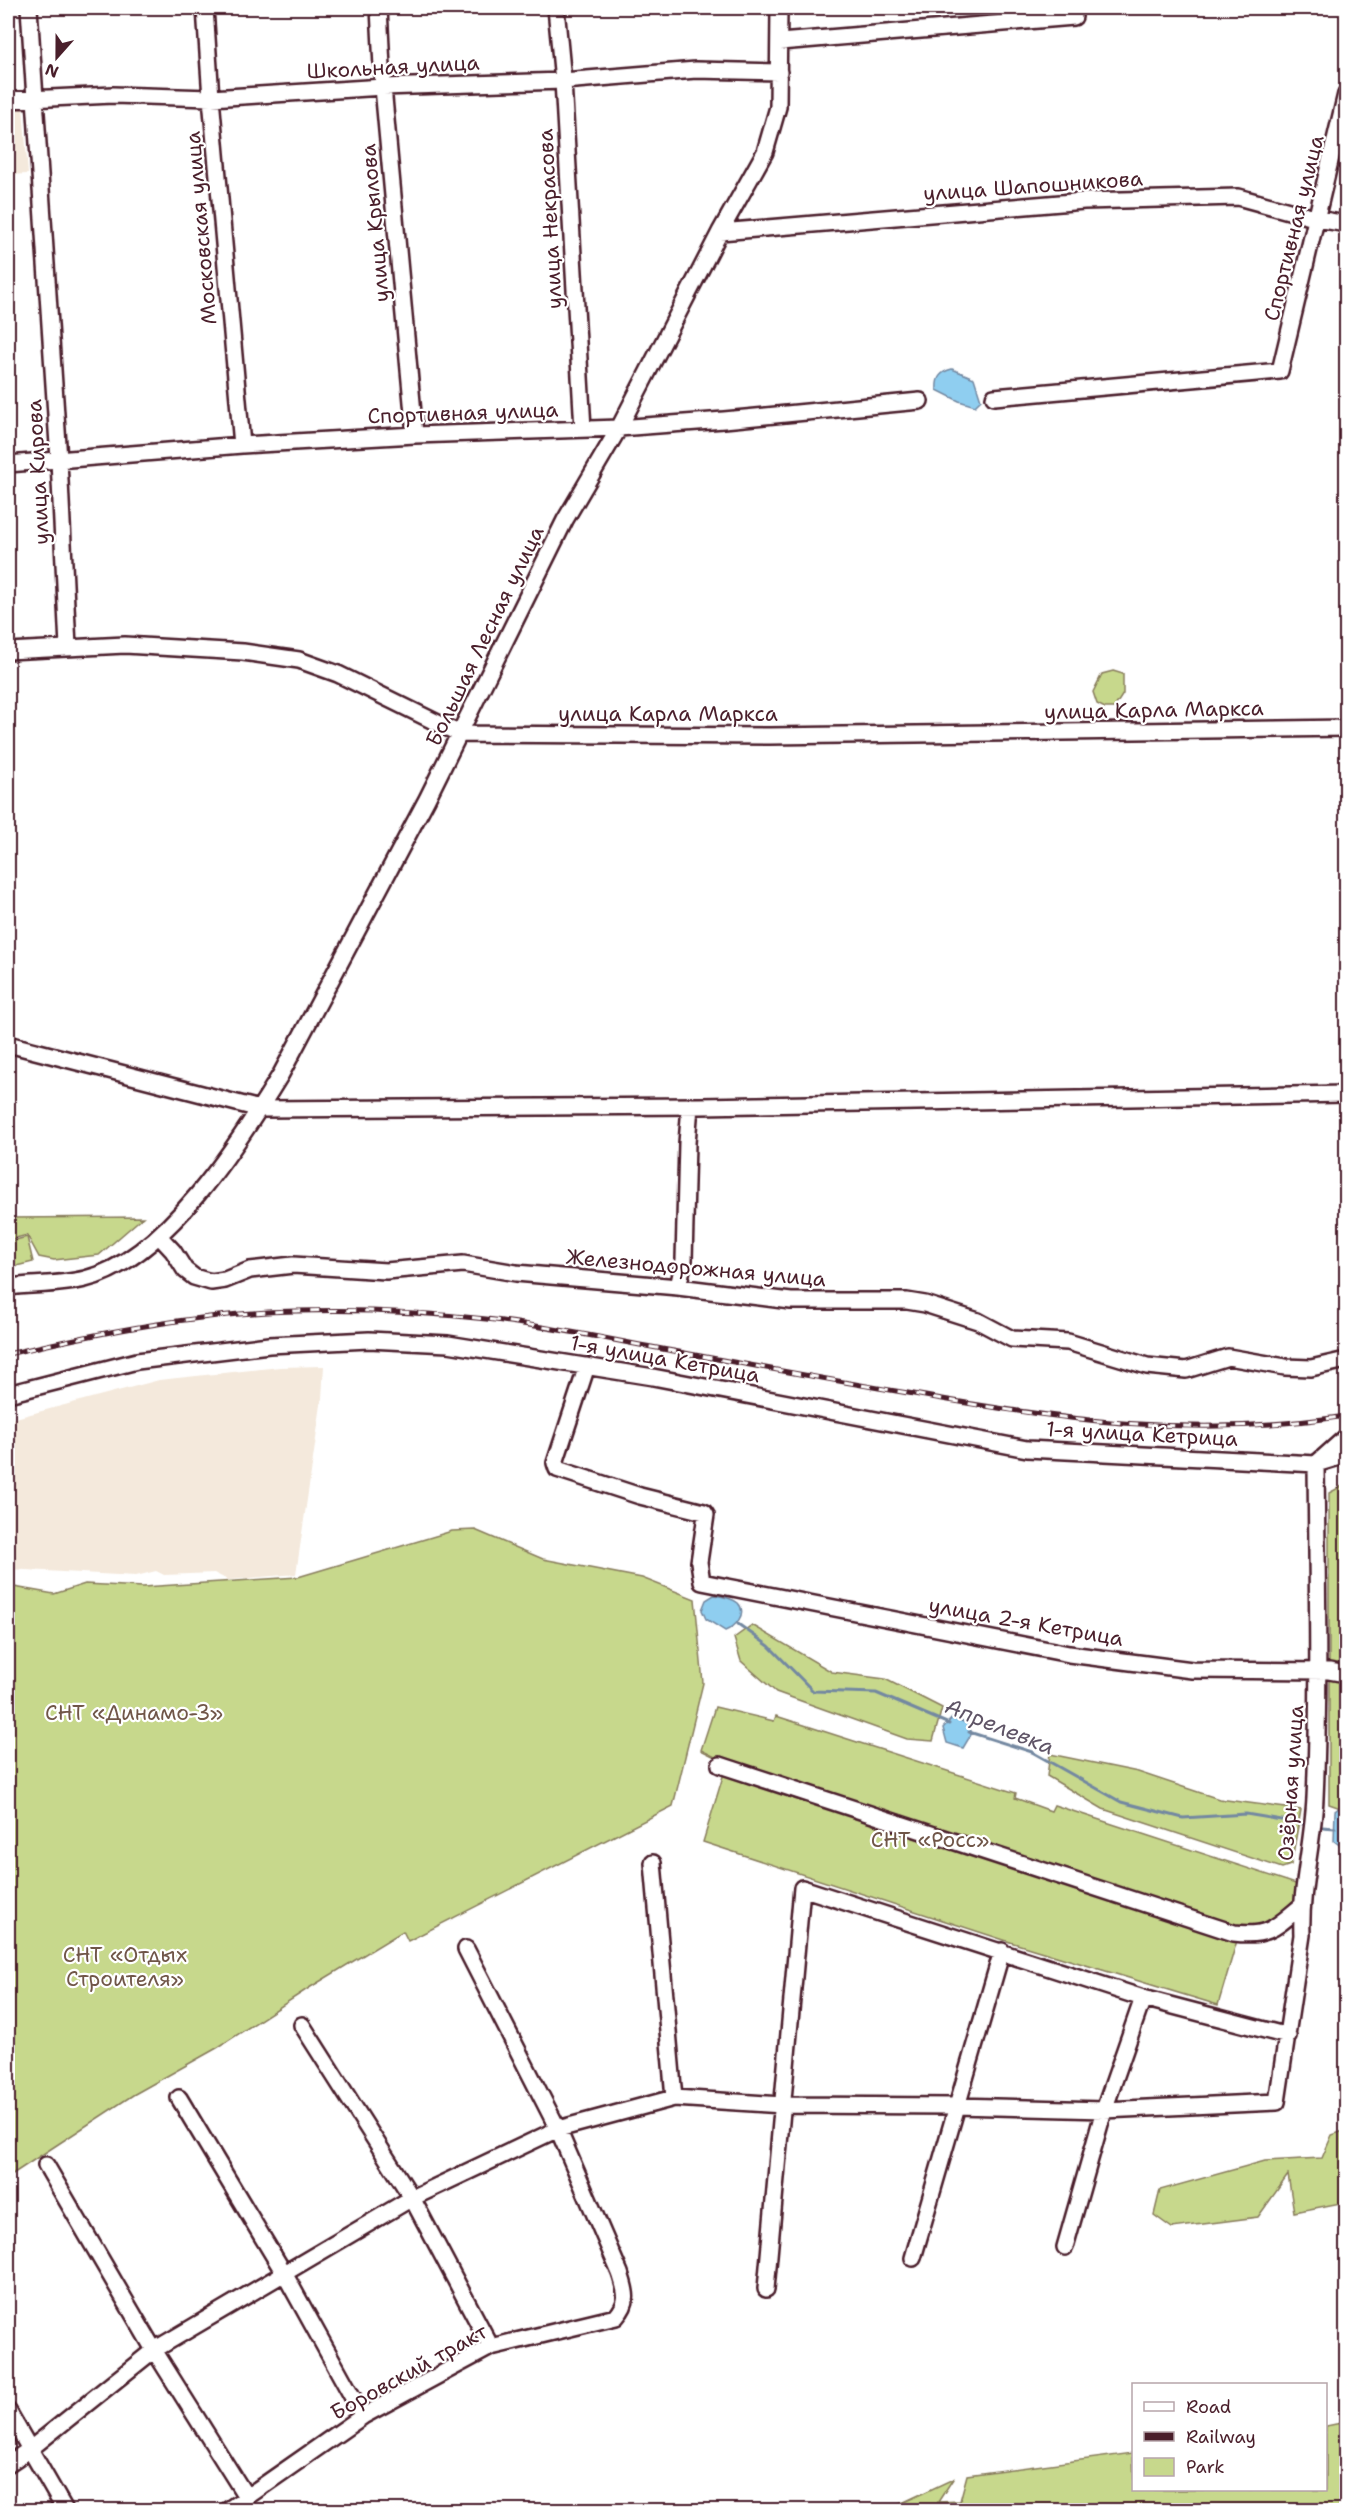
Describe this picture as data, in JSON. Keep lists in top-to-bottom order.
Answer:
{
  "streets": {
    "street": [
      "Школьная улица",
      "улица Шапошникова",
      "улица Некрасова",
      "улица Крылова",
      "Московская улица",
      "Спортивная улица",
      "улица Кирова",
      "Большая Лесная улица",
      "улица Карла Маркса",
      "Железнодорожная улица",
      "1-я улица Кетрица",
      "улица 2-я Кетрица",
      "Озёрная улица",
      "Боровский тракт"
    ]
  },
  "crossings": [
    ["Школьная улица", "улица Некрасова"],
    ["Школьная улица", "улица Крылова"],
    ["Школьная улица", "Московская улица"],
    ["Школьная улица", "улица Кирова"],
    ["Школьная улица", "Большая Лесная улица"],
    ["улица Шапошникова", "Спортивная улица"],
    ["улица Шапошникова", "Большая Лесная улица"],
    ["улица Некрасова", "Спортивная улица"],
    ["улица Крылова", "Спортивная улица"],
    ["Московская улица", "Спортивная улица"],
    ["Спортивная улица", "улица Кирова"],
    ["Спортивная улица", "Большая Лесная улица"],
    ["улица Кирова", "улица Карла Маркса"],
    ["Большая Лесная улица", "улица Карла Маркса"],
    ["Большая Лесная улица", "Железнодорожная улица"],
    ["1-я улица Кетрица", "улица 2-я Кетрица"],
    ["1-я улица Кетрица", "Озёрная улица"],
    ["улица 2-я Кетрица", "Озёрная улица"]
  ],
  "water": ["Апрелевка"],
  "parks": ["СНТ «Динамо-3»", "СНТ «Росс»", "СНТ «Отдых Строителя»"],
  "legend": ["Road", "Railway", "Park"],
  "north": "bottom"
}
